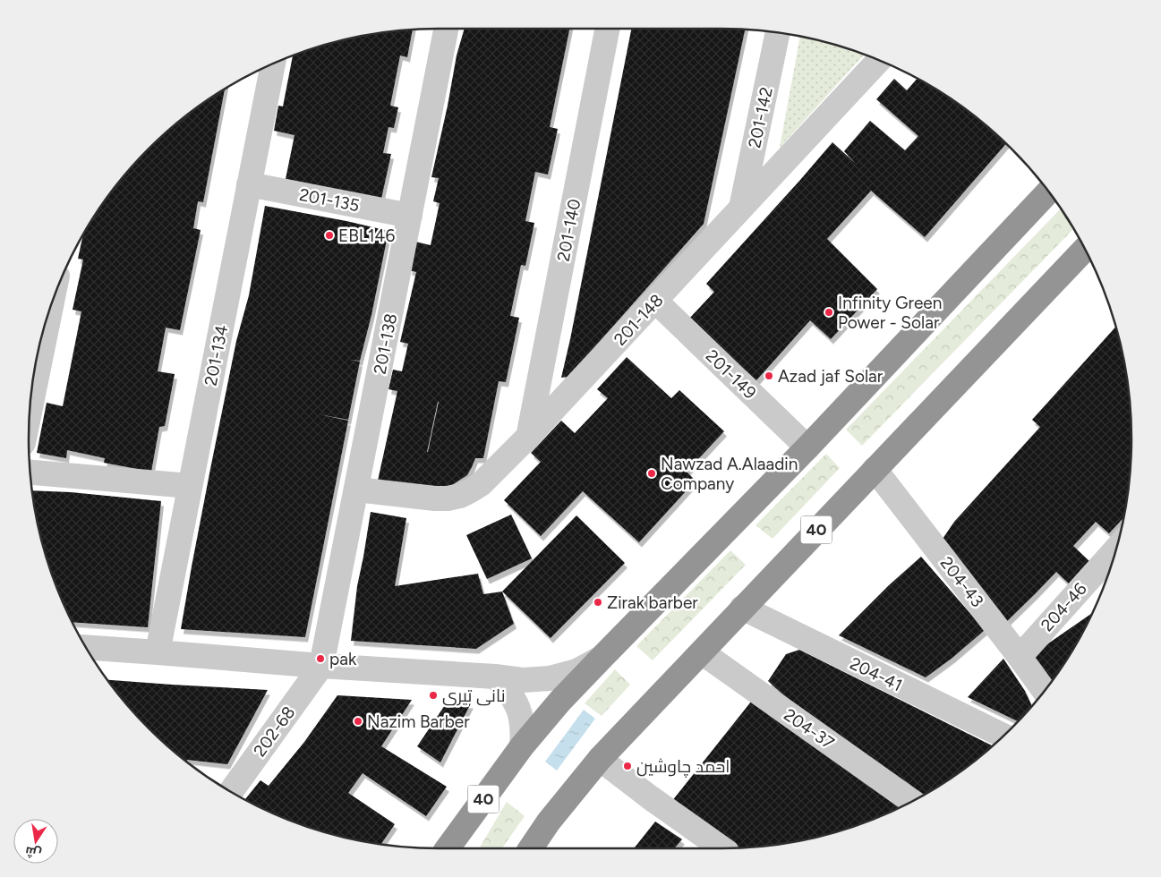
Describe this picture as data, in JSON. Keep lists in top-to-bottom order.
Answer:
{
  "streets": {
    "highway": ["40"],
    "street": [
      "201-142",
      "201-135",
      "201-140",
      "201-148",
      "201-138",
      "201-134",
      "201-149",
      "204-43",
      "204-46",
      "204-41",
      "204-37",
      "202-68"
    ]
  },
  "crossings": [
    ["201-142", "201-148"],
    ["201-135", "201-138"],
    ["201-135", "201-134"],
    ["201-140", "201-148"],
    ["201-148", "201-138"],
    ["201-148", "201-149"],
    ["201-138", "202-68"],
    ["201-149", "40"],
    ["40", "204-43"],
    ["40", "204-41"],
    ["40", "204-37"],
    ["204-43", "204-46"]
  ],
  "places": [
    "EBL146",
    "Infinity Green Power - Solar",
    "Azad jaf Solar",
    "Nawzad A.Alaadin Company",
    "Zirak barber",
    "pak",
    "نانی تیری",
    "Nazim Barber",
    "احمد چاوشين"
  ],
  "north": "bottom"
}
